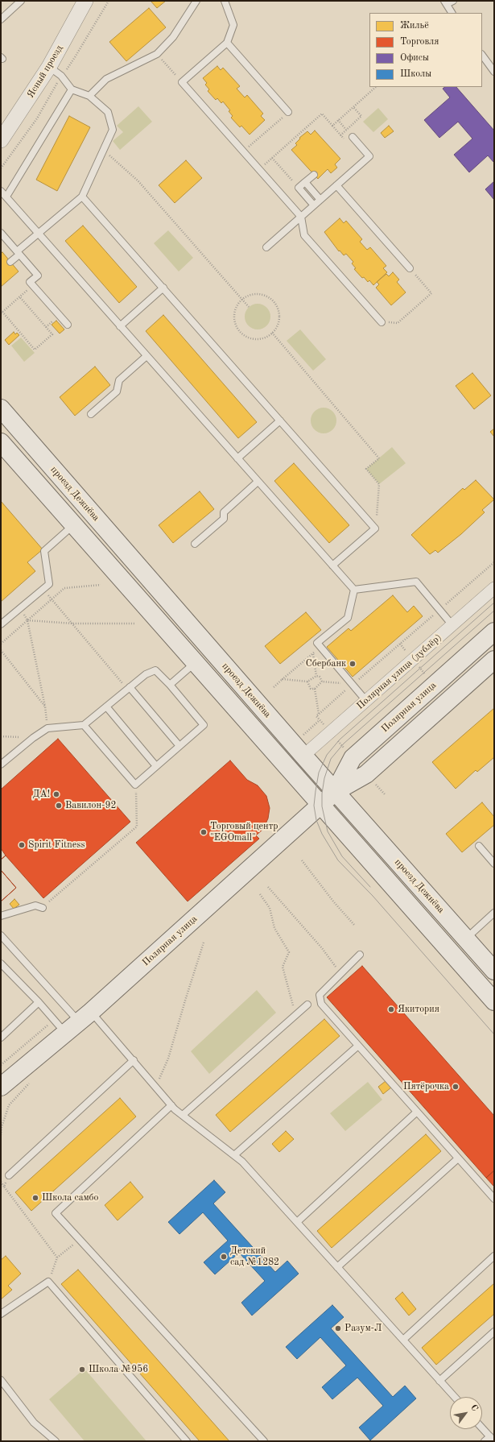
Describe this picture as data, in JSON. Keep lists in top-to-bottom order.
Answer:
{
  "streets": {
    "main road": ["проезд Дежнёва", "Полярная улица"],
    "street": ["Ясный проезд", "Полярная улица (дублёр)"]
  },
  "crossings": [
    ["проезд Дежнёва", "Полярная улица (дублёр)"],
    ["проезд Дежнёва", "Полярная улица"]
  ],
  "places": [
    "Сбербанк",
    "ДА!",
    "Вавилон-92",
    "Торговый центр \"EGOmall\"",
    "Spirit Fitness",
    "Якитория",
    "Пятёрочка",
    "Школа самбо",
    "Детский сад №1282",
    "Разум-Л",
    "Школа №956"
  ],
  "legend": [
    "Жильё",
    "Торговля",
    "Офисы",
    "Школы"
  ],
  "north": "top right"
}
